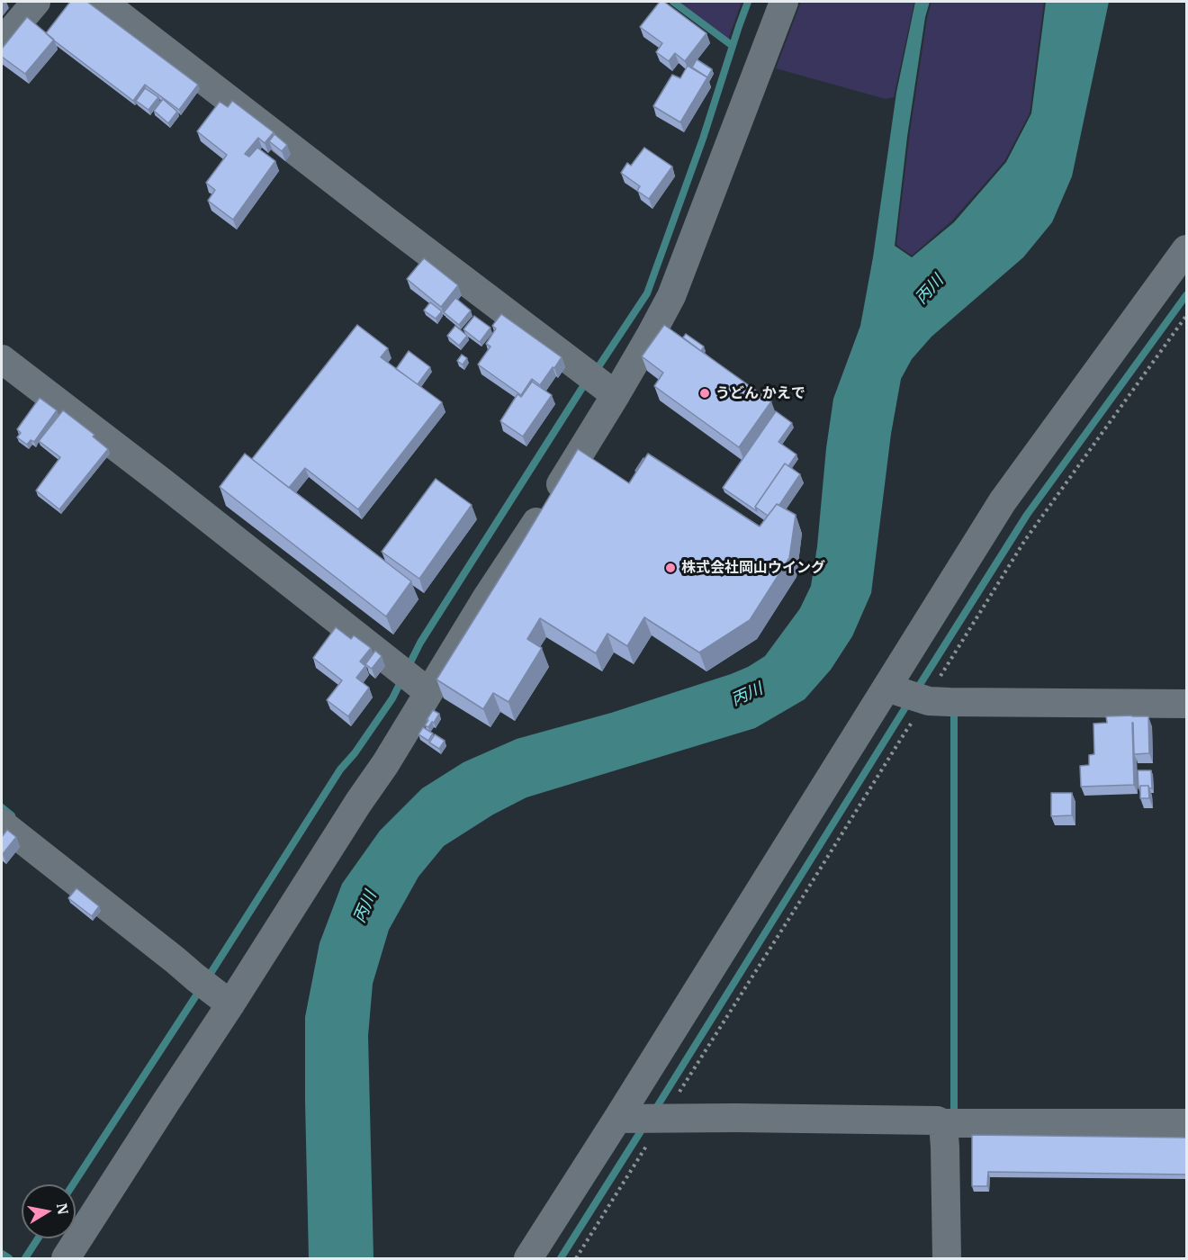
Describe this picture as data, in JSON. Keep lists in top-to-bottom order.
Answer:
{
  "water": ["丙川"],
  "places": ["うどん かえで", "株式会社岡山ウイング"],
  "north": "right"
}
